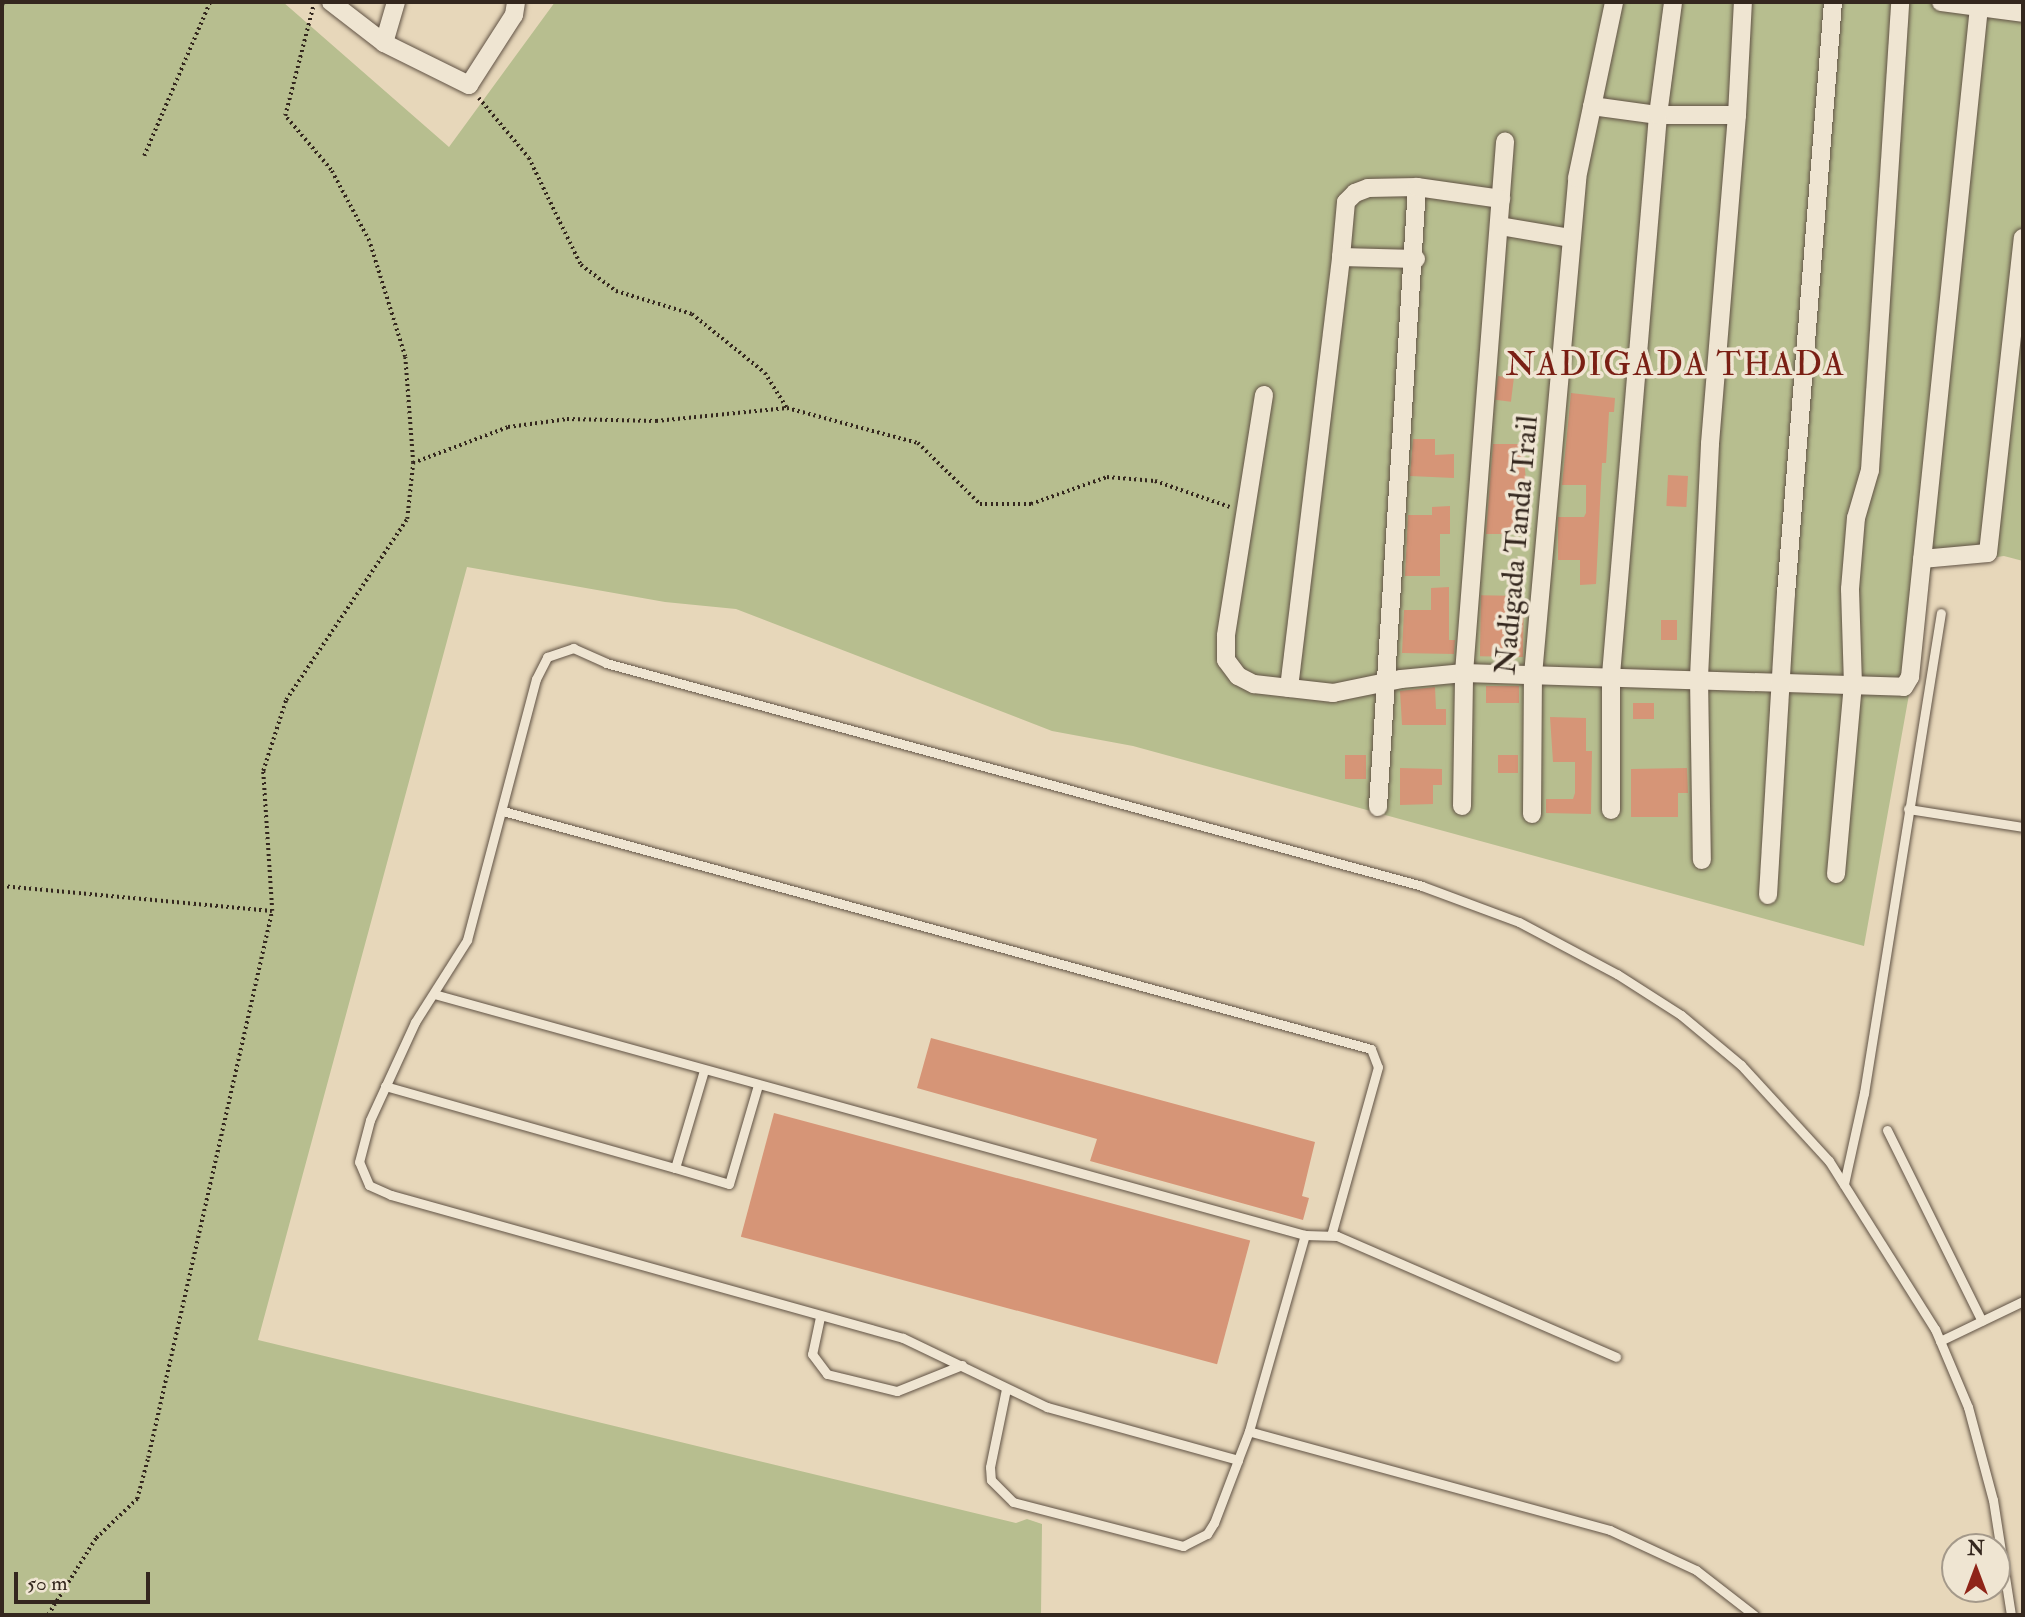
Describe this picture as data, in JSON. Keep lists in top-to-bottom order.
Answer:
{
  "streets": {
    "street": ["Nadigada Tanda Trail"]
  },
  "districts": ["NADIGADA THADA"],
  "scale_bar": "50 m",
  "north": "top"
}
